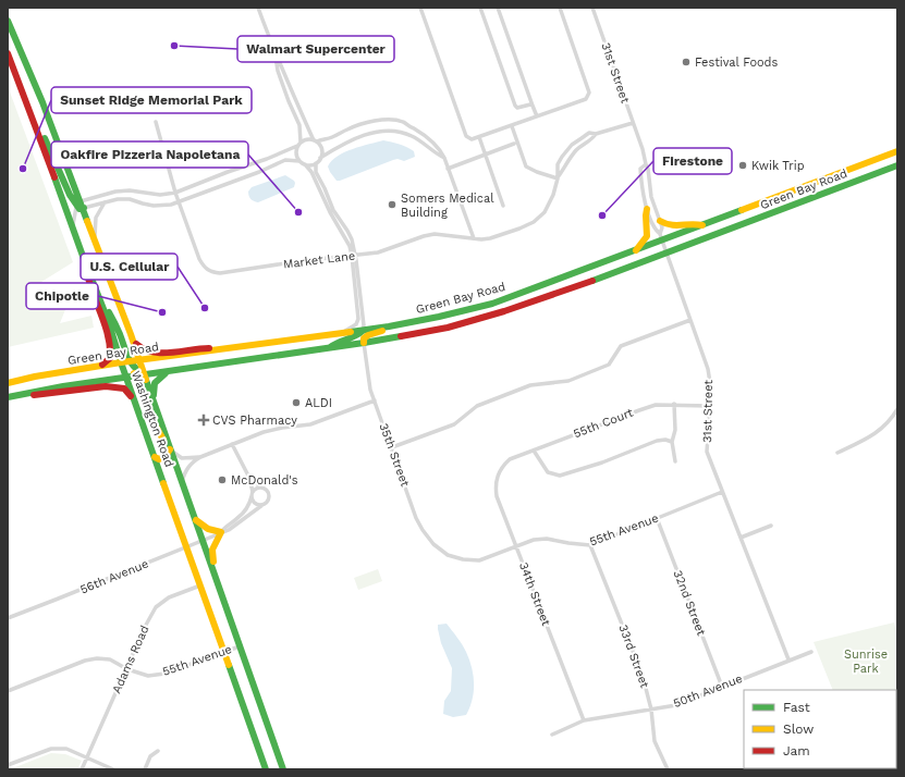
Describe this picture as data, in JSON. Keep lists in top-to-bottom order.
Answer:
{
  "streets": {
    "main road": ["Green Bay Road", "Washington Road"],
    "street": [
      "31st Street",
      "Market Lane",
      "55th Court",
      "35th Street",
      "55th Avenue",
      "56th Avenue",
      "34th Street",
      "32nd Street",
      "33rd Street",
      "Adams Road",
      "50th Avenue"
    ]
  },
  "crossings": [
    ["31st Street", "Green Bay Road"],
    ["31st Street", "Market Lane"],
    ["31st Street", "55th Court"],
    ["31st Street", "55th Avenue"],
    ["31st Street", "50th Avenue"],
    ["Green Bay Road", "Washington Road"],
    ["Green Bay Road", "35th Street"],
    ["Washington Road", "55th Avenue"],
    ["Washington Road", "56th Avenue"],
    ["Washington Road", "Adams Road"],
    ["55th Court", "34th Street"],
    ["35th Street", "55th Avenue"],
    ["55th Avenue", "34th Street"],
    ["55th Avenue", "32nd Street"],
    ["55th Avenue", "33rd Street"],
    ["55th Avenue", "Adams Road"],
    ["34th Street", "50th Avenue"],
    ["32nd Street", "50th Avenue"],
    ["33rd Street", "50th Avenue"]
  ],
  "parks": ["Sunrise Park"],
  "places": {
    "other": [
      "Walmart Supercenter",
      "Festival Foods",
      "Kwik Trip",
      "Sunset Ridge Memorial Park",
      "Somers Medical Building",
      "Oakfire Pizzeria Napoletana",
      "Firestone",
      "U.S. Cellular",
      "Chipotle",
      "ALDI",
      "McDonald's"
    ],
    "health": ["CVS Pharmacy"]
  },
  "legend": ["Fast", "Slow", "Jam"]
}
